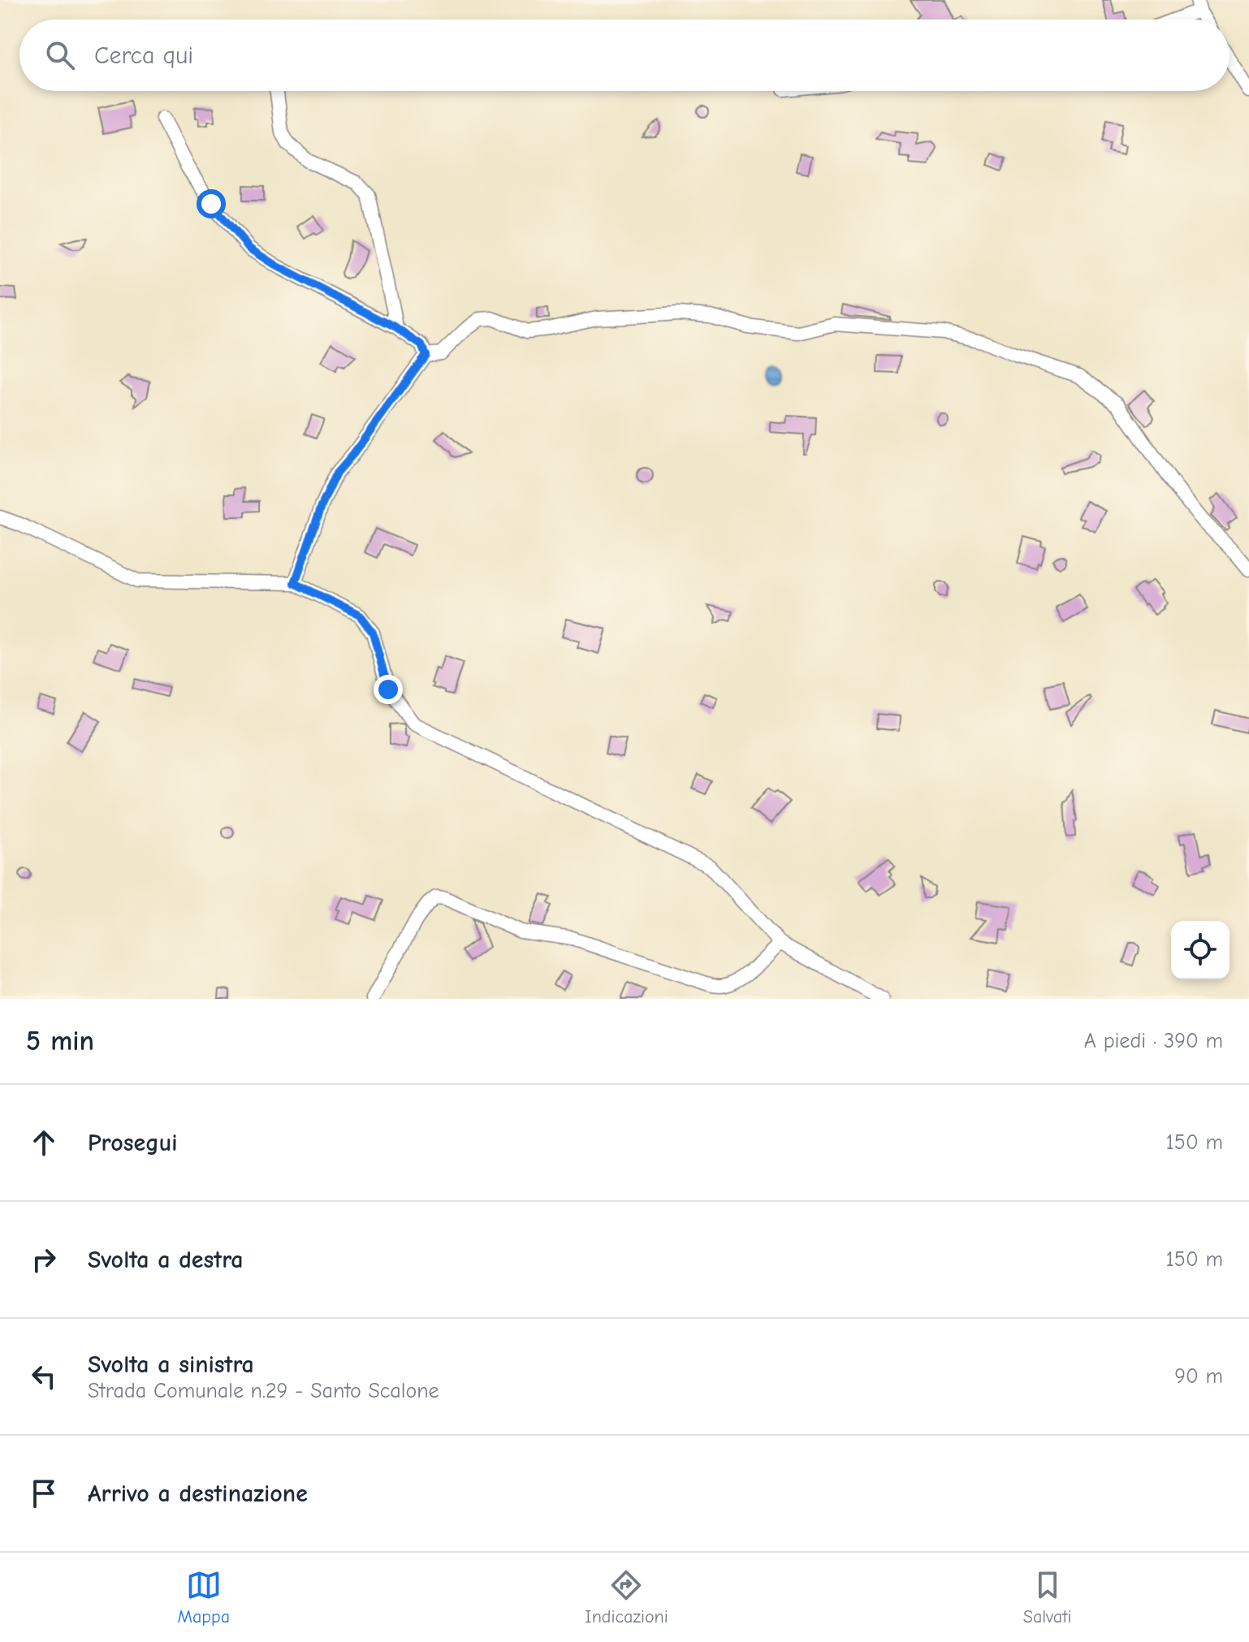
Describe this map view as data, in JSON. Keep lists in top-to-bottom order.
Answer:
{
  "page": {
    "search": "Cerca qui",
    "heading": ["5 min", "A piedi · 390 m"],
    "list": [
      ["Prosegui", "150 m"],
      ["Svolta a destra", "150 m"],
      ["Svolta a sinistra", "Strada Comunale n.29 - Santo Scalone", "90 m"],
      "Arrivo a destinazione"
    ],
    "nav": ["Mappa", "Indicazioni", "Salvati"]
  }
}
